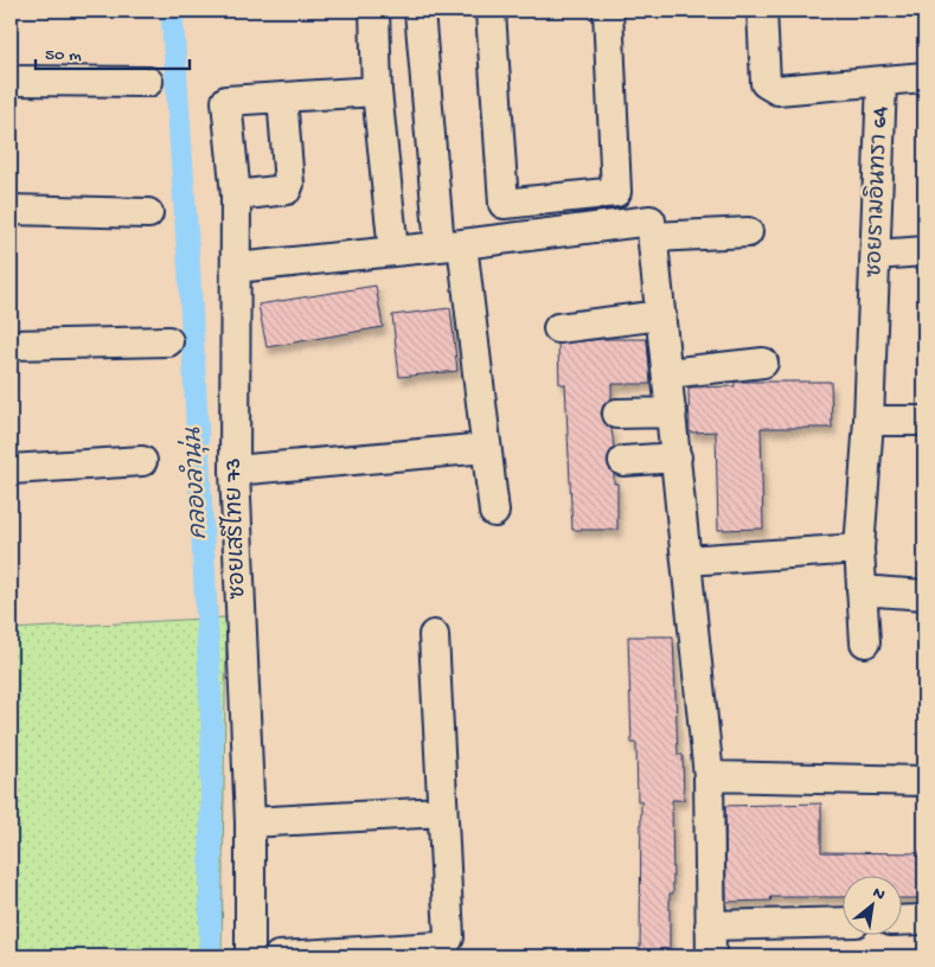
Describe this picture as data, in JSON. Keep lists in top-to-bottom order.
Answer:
{
  "streets": {
    "street": ["ซอยรามอินทรา 64", "ซอยเสรีไทย 73"]
  },
  "water": ["คลองลำนุ่น"],
  "scale_bar": "50 m",
  "north": "top right"
}
